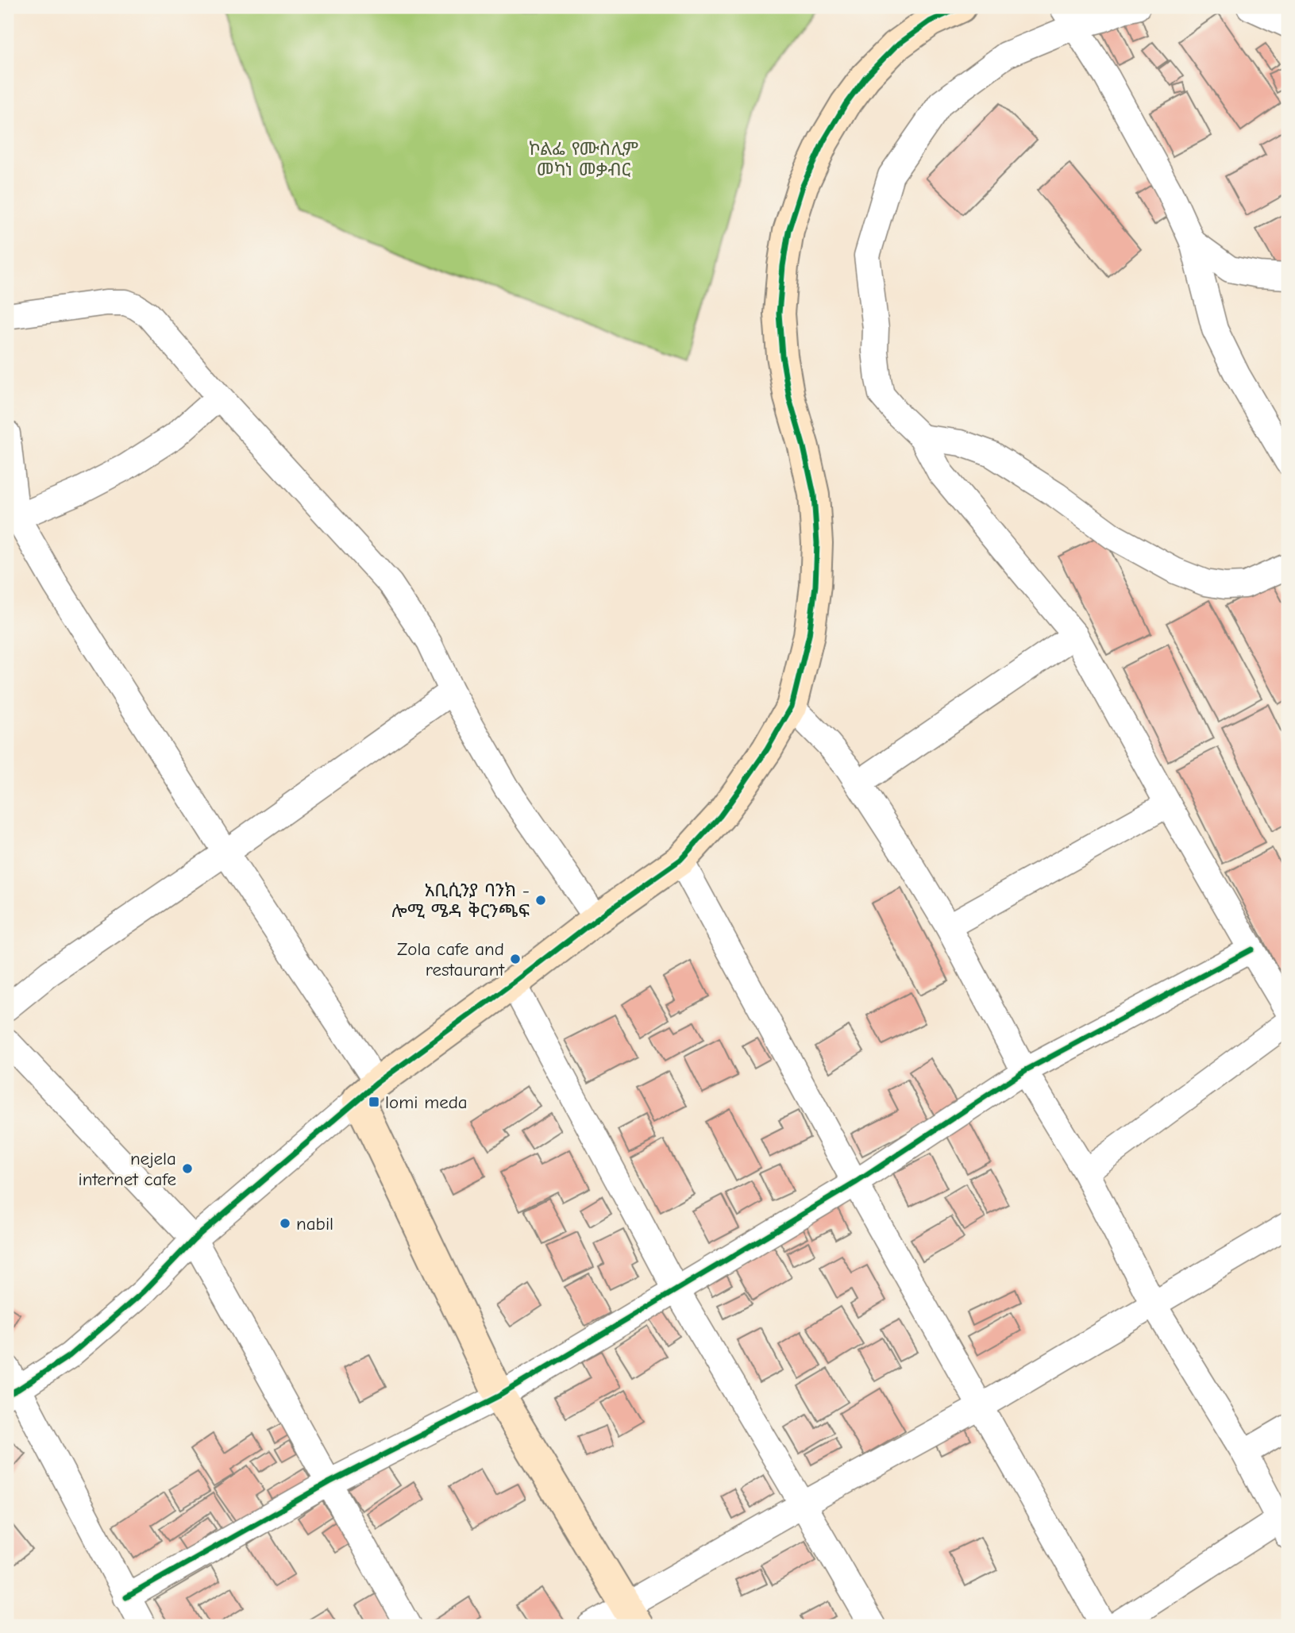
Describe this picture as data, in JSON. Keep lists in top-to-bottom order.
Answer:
{
  "parks": ["ኮልፌ የሙስሊም መካነ መቃብር"],
  "places": {
    "other": [
      "አቢሲንያ ባንክ - ሎሚ ሜዳ ቅርንጫፍ",
      "Zola cafe and restaurant",
      "nejela internet cafe",
      "nabil"
    ],
    "transit": ["lomi meda"]
  }
}
